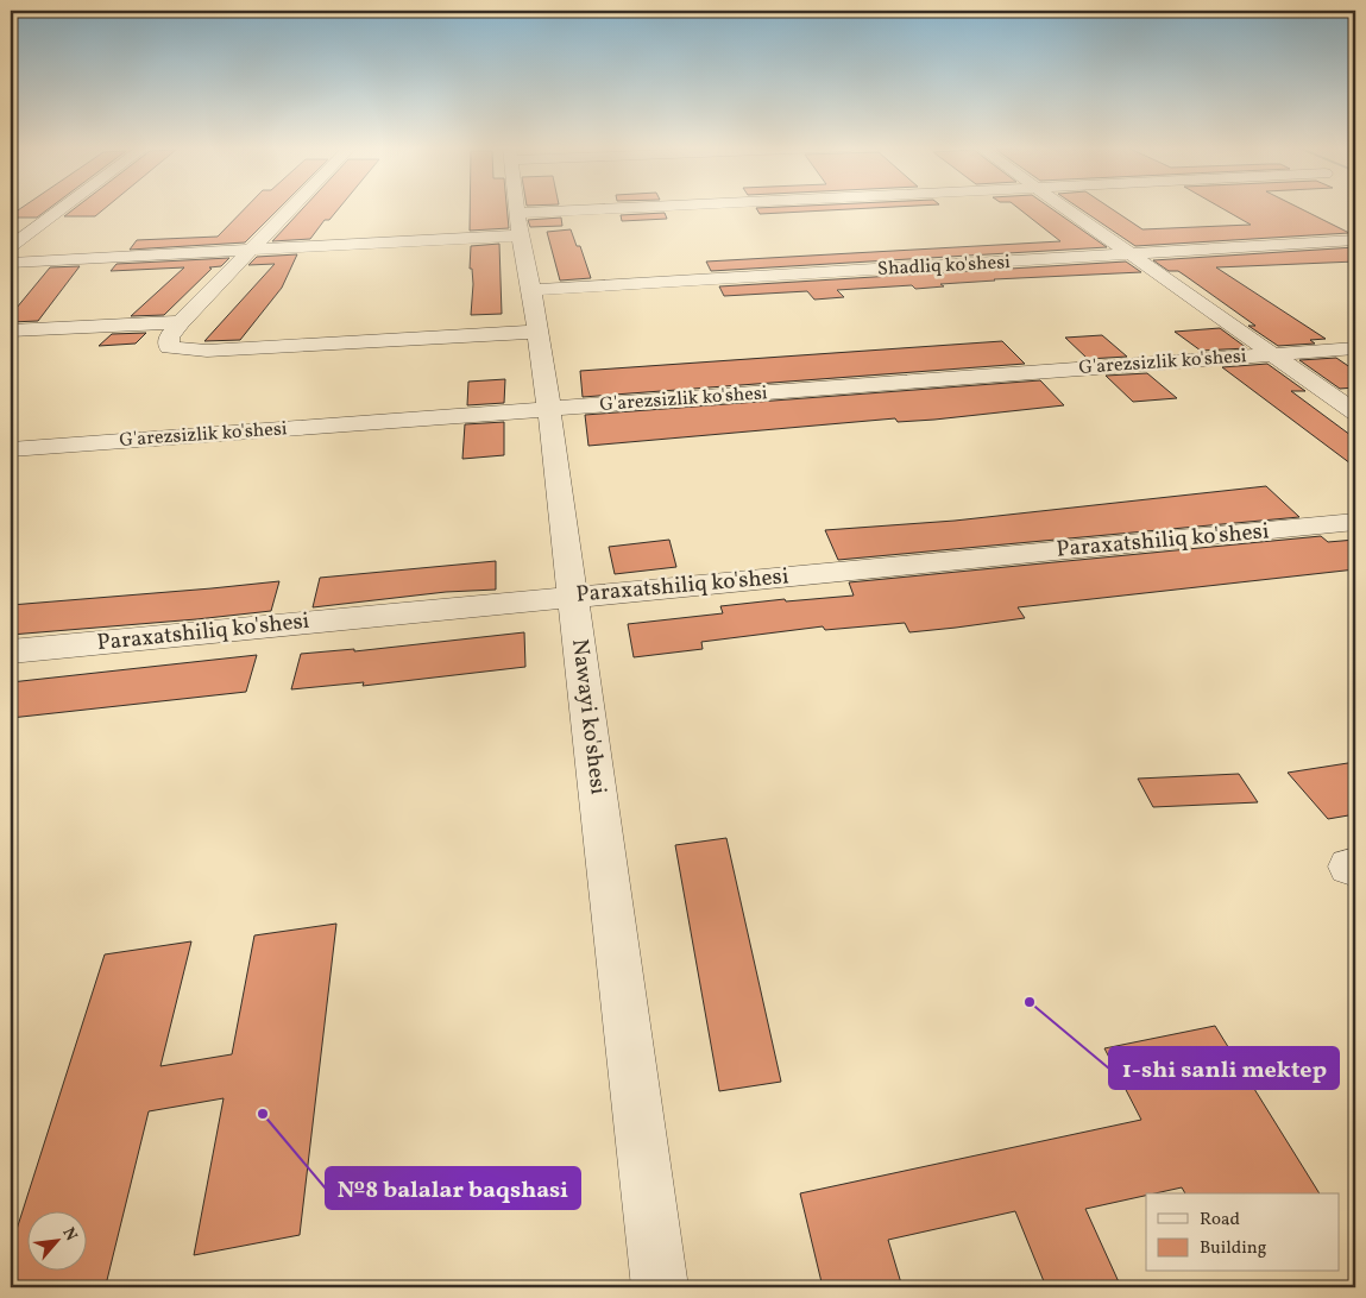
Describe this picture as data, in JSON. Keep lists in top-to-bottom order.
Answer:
{
  "streets": {
    "street": [
      "Shadliq ko'shesi",
      "G'arezsizlik ko'shesi",
      "Paraxatshiliq ko'shesi",
      "Nawayi ko'shesi"
    ]
  },
  "crossings": [
    ["Shadliq ko'shesi", "Nawayi ko'shesi"],
    ["G'arezsizlik ko'shesi", "Nawayi ko'shesi"],
    ["Paraxatshiliq ko'shesi", "Nawayi ko'shesi"]
  ],
  "places": ["1-shi sanli mektep", "№8 balalar baqshasi"],
  "legend": ["Road", "Building"],
  "north": "top right"
}
